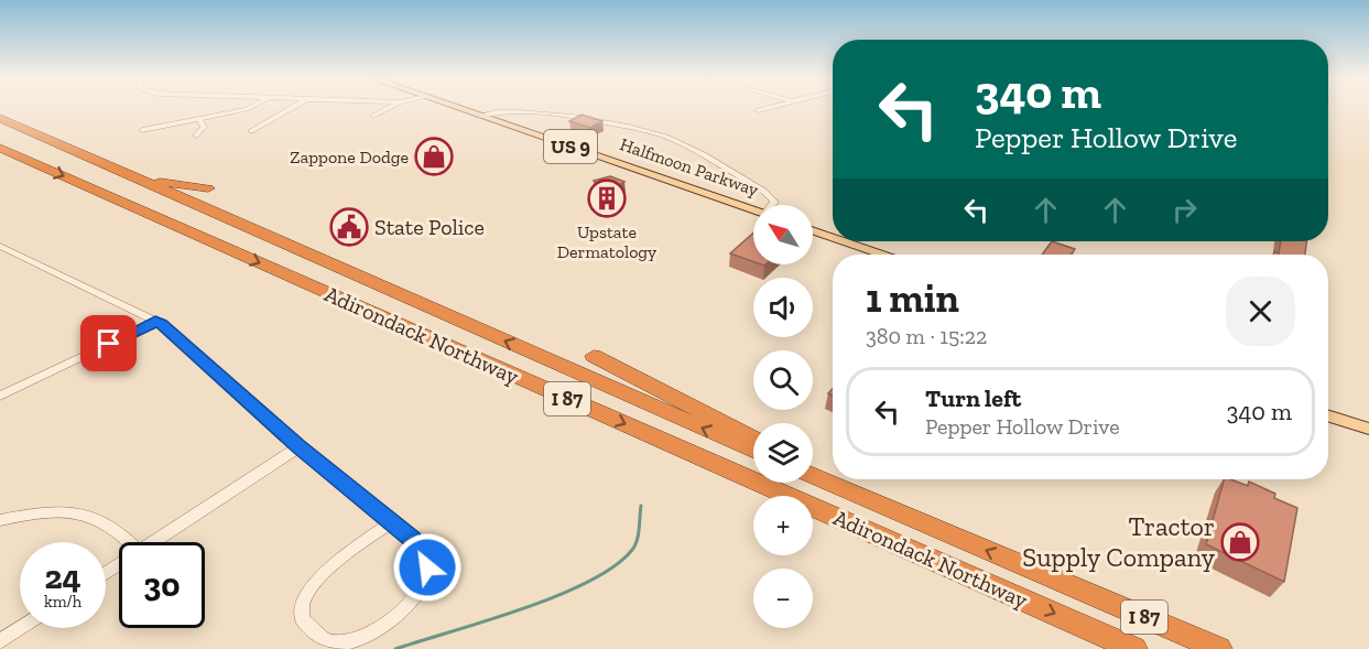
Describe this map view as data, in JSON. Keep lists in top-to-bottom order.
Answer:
{
  "streets": {
    "highway": ["Adirondack Northway", "I 87"],
    "main road": ["US 9", "Halfmoon Parkway"]
  },
  "places": {
    "shop": ["Zappone Dodge", "Tractor Supply Company"],
    "building": ["Upstate Dermatology"],
    "public building": ["State Police"]
  },
  "north": "top left",
  "page": {
    "turn": ["340 m", "Pepper Hollow Drive"],
    "map_buttons": ["+", "−"],
    "heading": ["1 min", "380 m · 15:22"],
    "list": [
      {
        "name": "Turn left",
        "note": "Pepper Hollow Drive",
        "value": "340 m"
      }
    ],
    "speed": "24 km/h",
    "limit": "30"
  }
}
